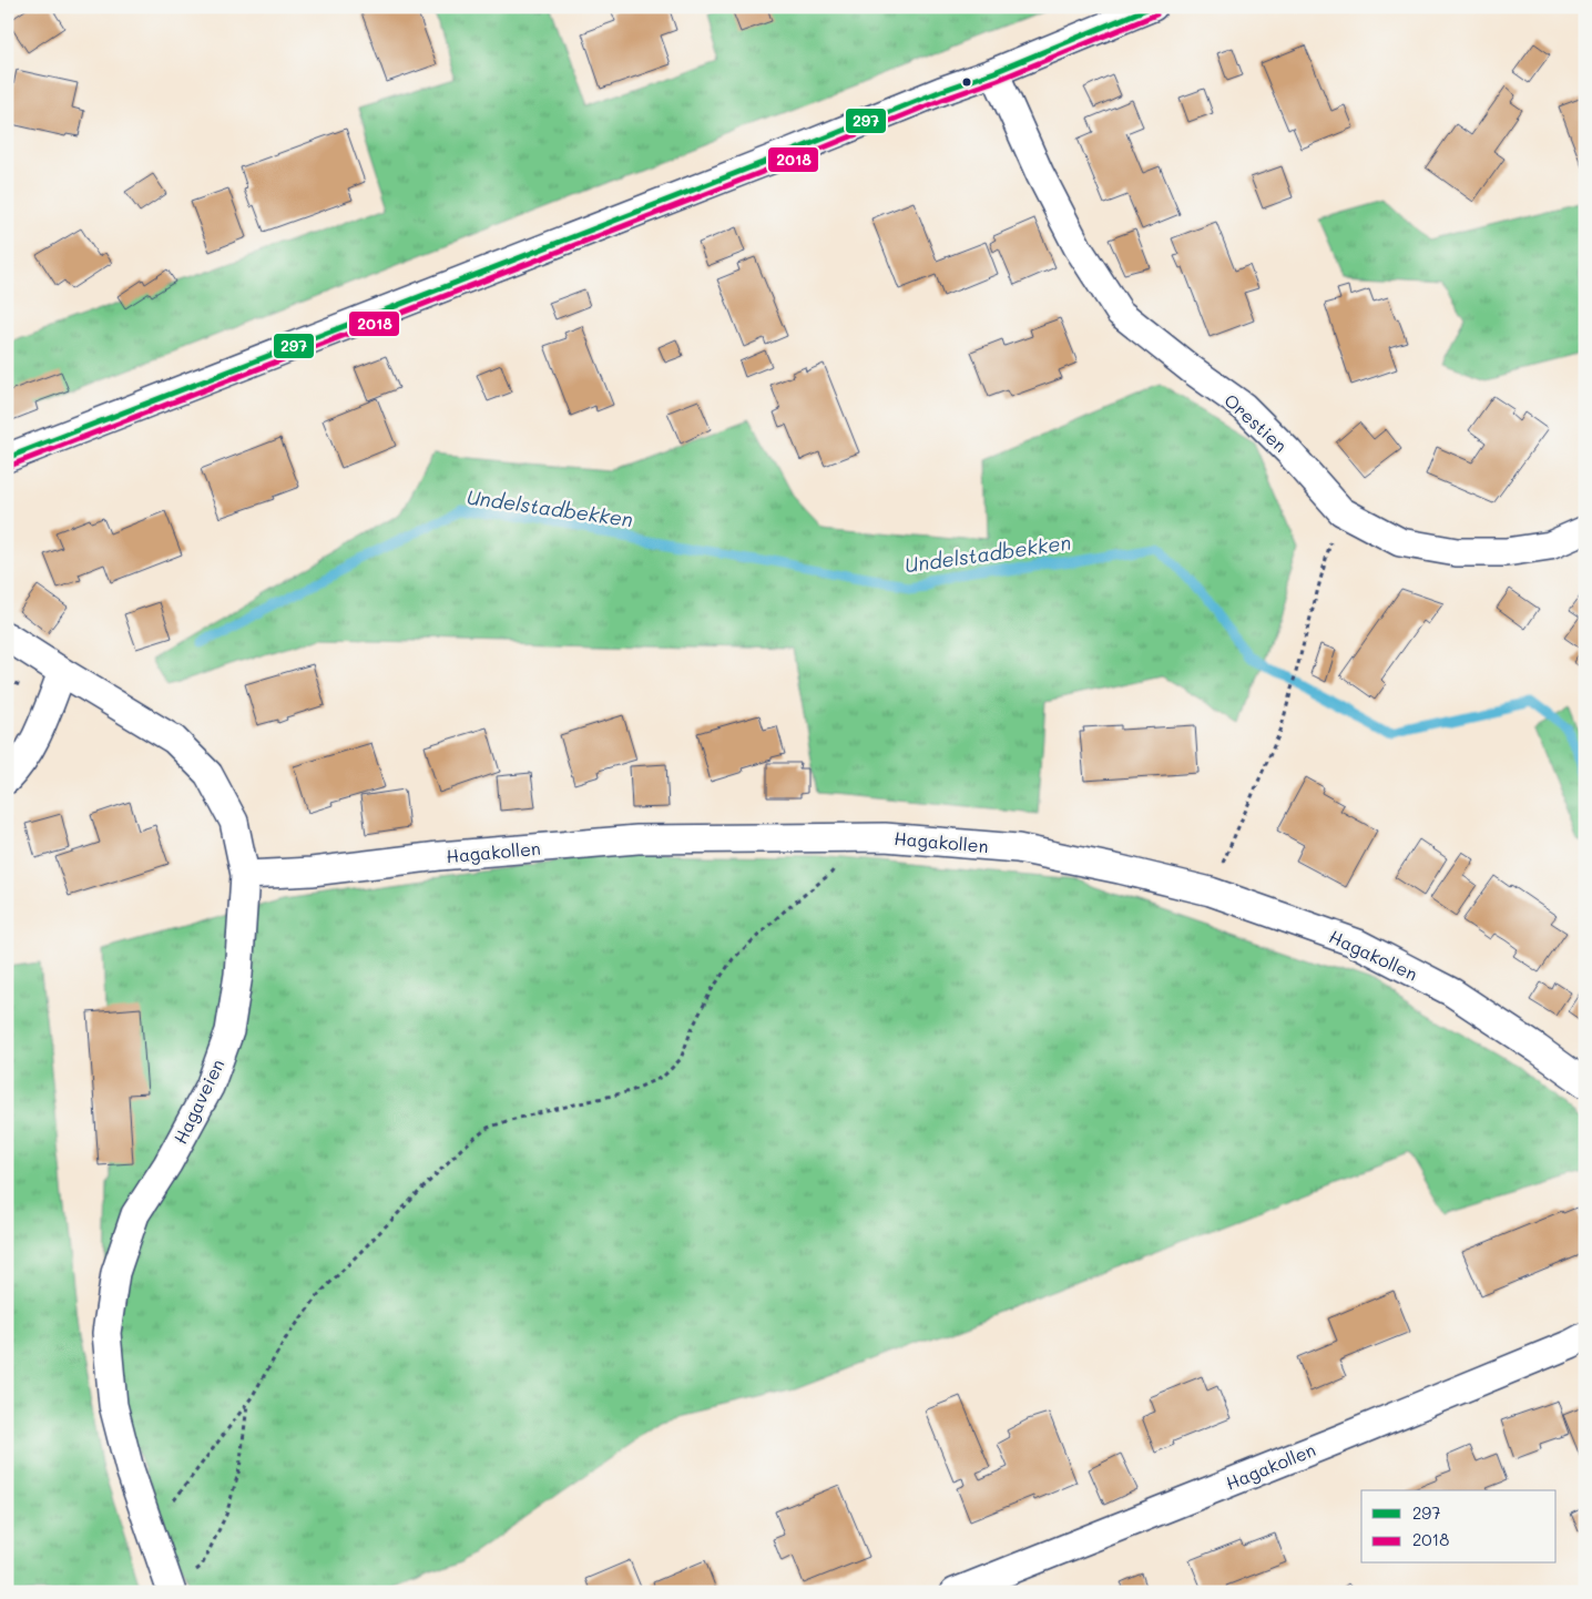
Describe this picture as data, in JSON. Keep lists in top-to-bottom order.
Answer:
{
  "streets": {
    "street": ["Orestien", "Hagakollen", "Hagaveien"]
  },
  "crossings": [
    ["Hagakollen", "Hagaveien"]
  ],
  "water": ["Undelstadbekken"],
  "lines": ["transit line 297", "transit line 2018"],
  "legend": ["297", "2018"]
}
